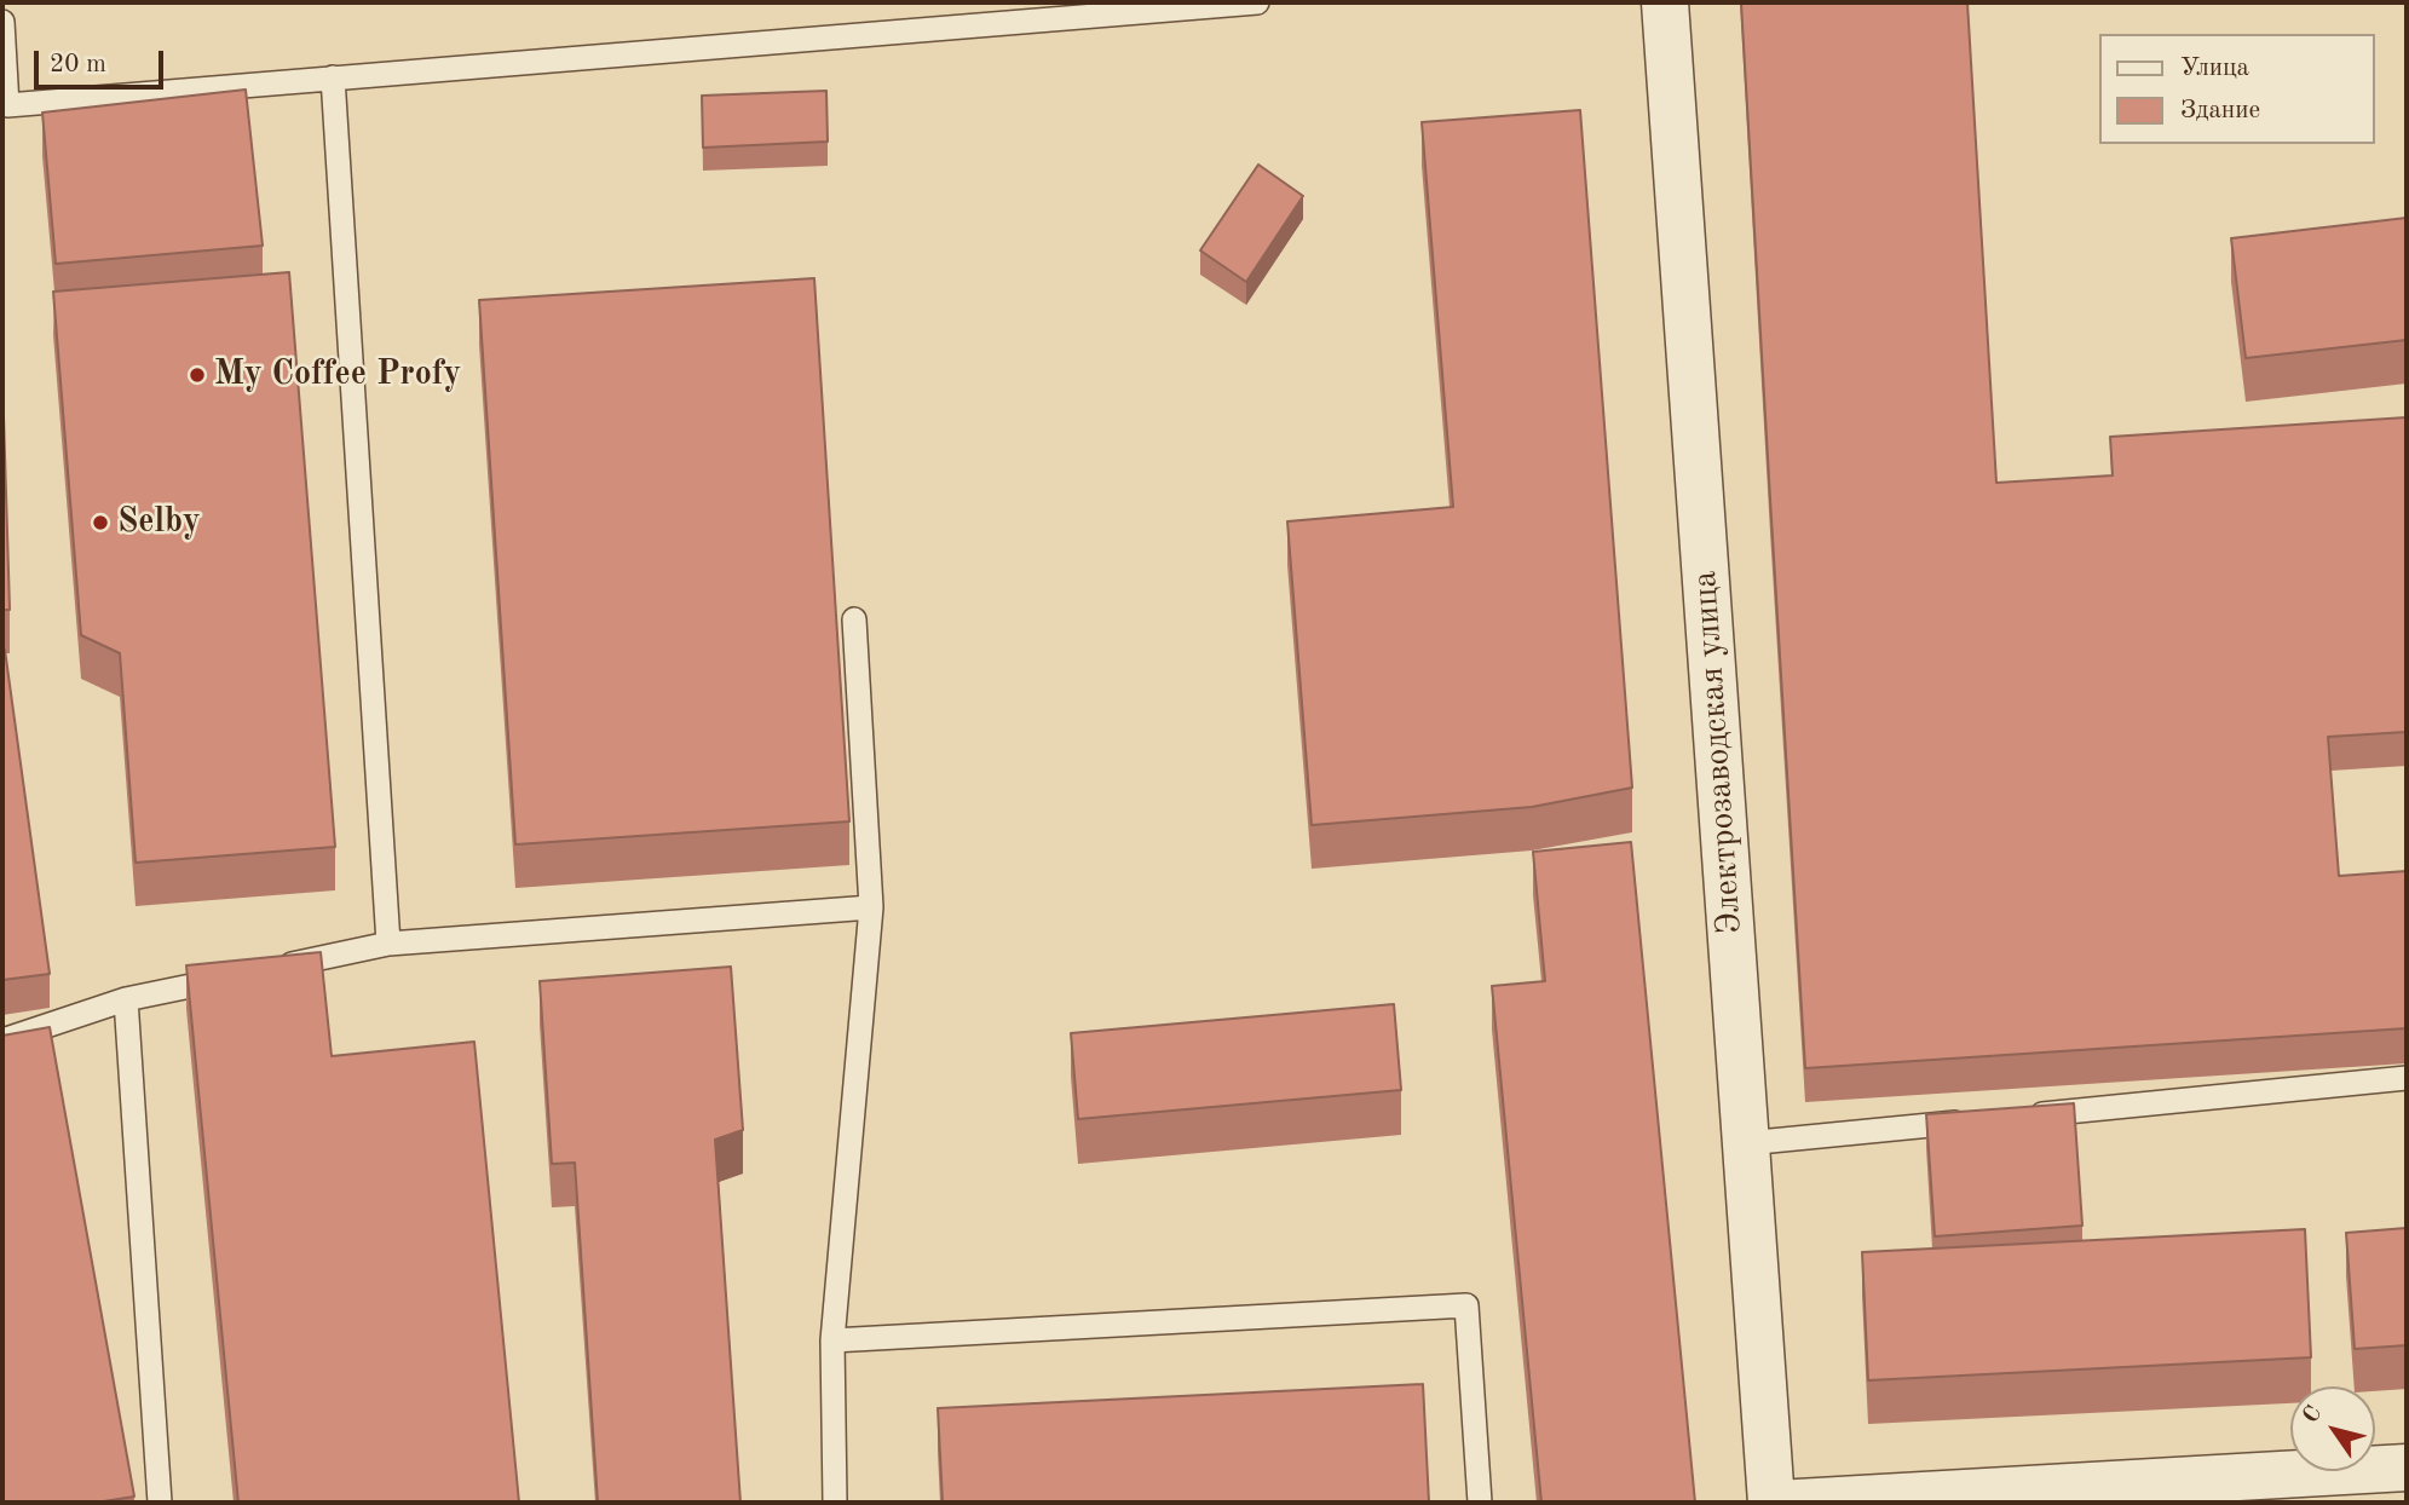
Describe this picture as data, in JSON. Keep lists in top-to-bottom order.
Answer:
{
  "streets": {
    "street": ["Электрозаводская улица"]
  },
  "places": ["My Coffee Profy", "Selby"],
  "legend": ["Улица", "Здание"],
  "scale_bar": "20 m",
  "north": "top left"
}
